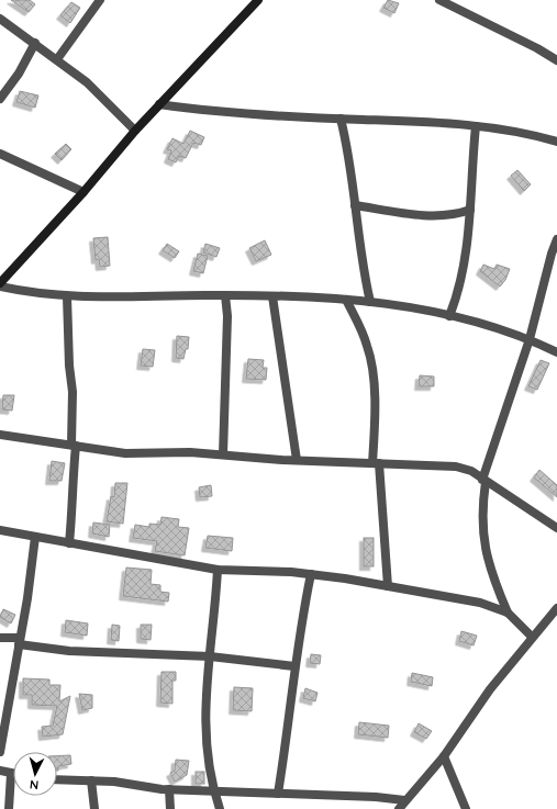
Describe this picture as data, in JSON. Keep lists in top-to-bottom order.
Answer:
{
  "north": "bottom"
}
